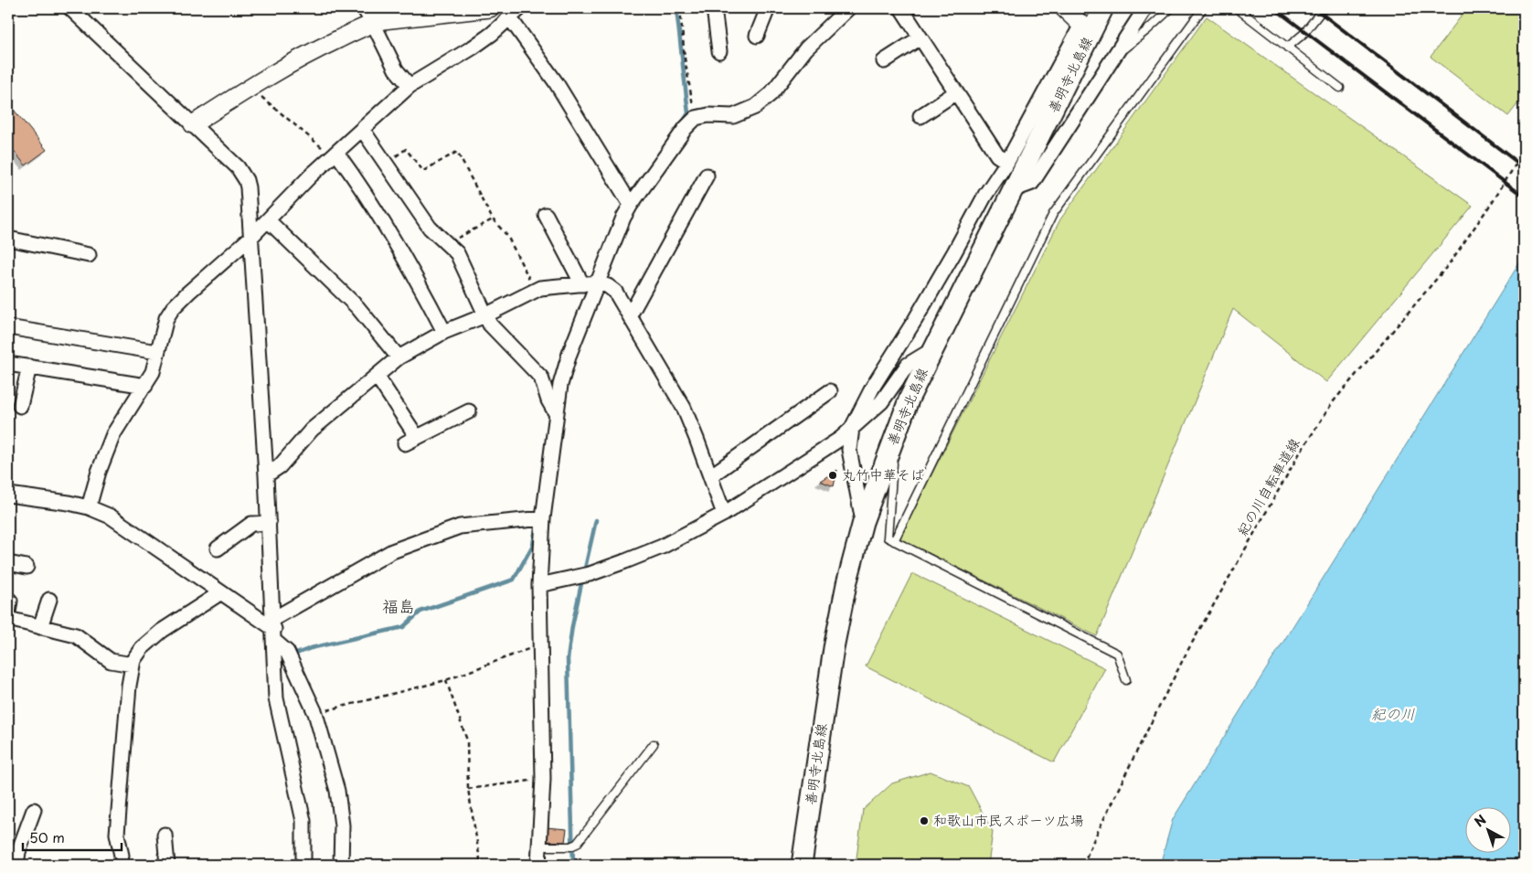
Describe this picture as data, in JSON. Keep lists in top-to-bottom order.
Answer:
{
  "streets": {
    "main road": ["善明寺北島線"],
    "path": ["紀の川自転車道線"]
  },
  "districts": ["福島"],
  "water": ["紀の川"],
  "places": ["丸竹中華そば", "和歌山市民スポーツ広場"],
  "scale_bar": "50 m",
  "north": "top left"
}
